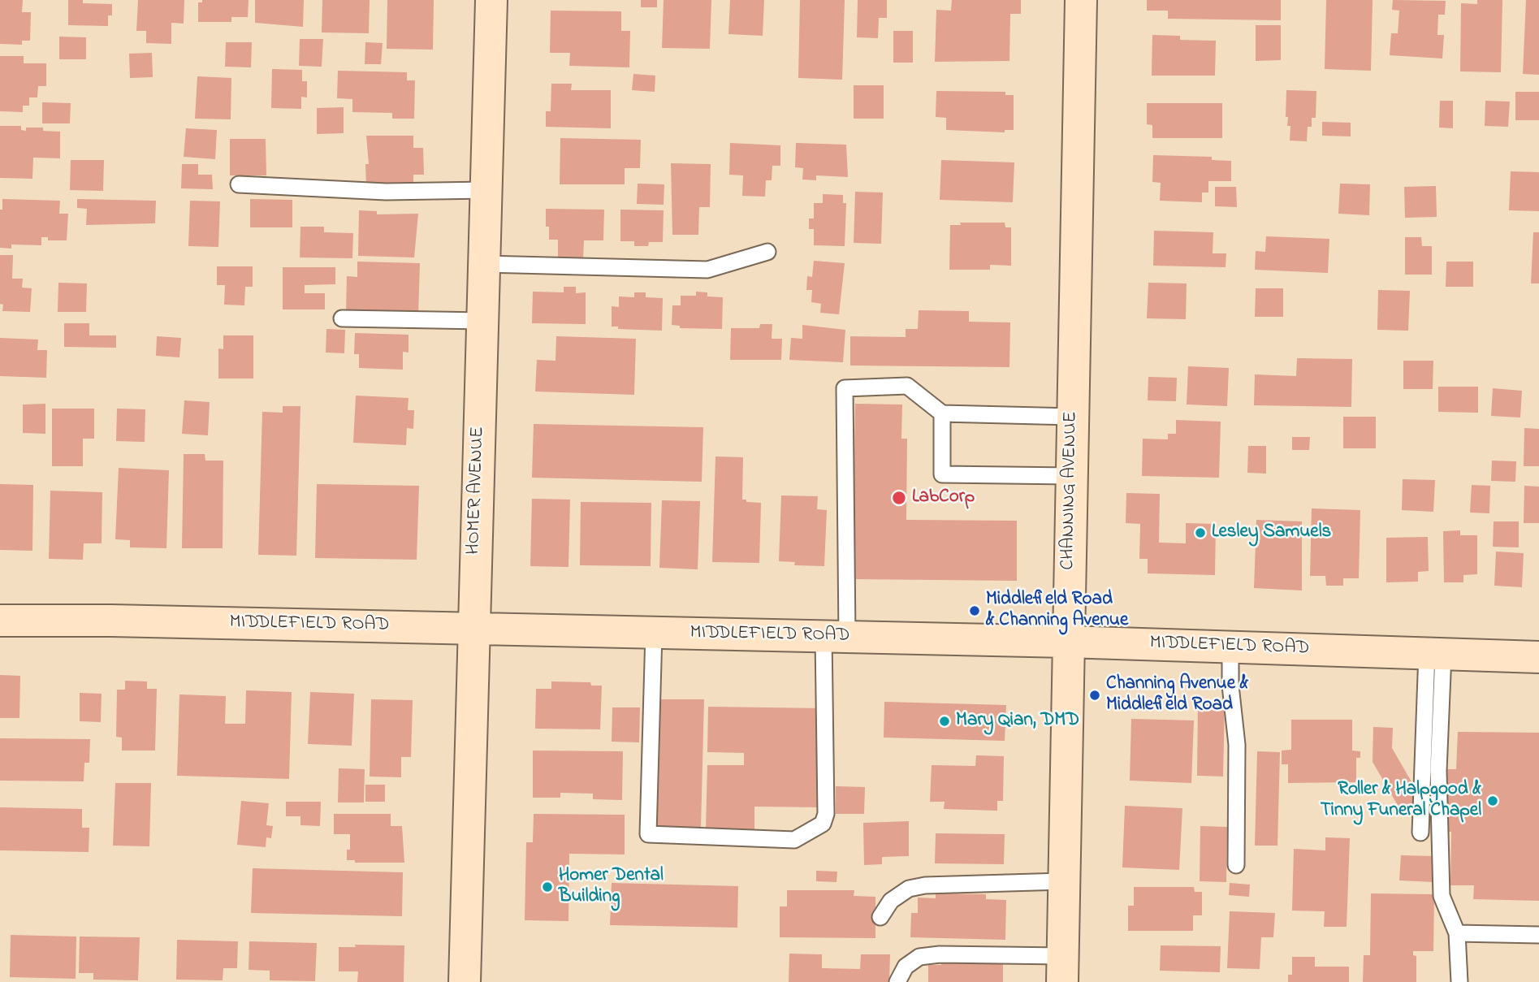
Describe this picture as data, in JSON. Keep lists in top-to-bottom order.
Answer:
{
  "streets": {
    "street": ["HOMER AVENUE", "CHANNING AVENUE", "MIDDLEFIELD ROAD"]
  },
  "crossings": [
    ["HOMER AVENUE", "MIDDLEFIELD ROAD"],
    ["CHANNING AVENUE", "MIDDLEFIELD ROAD"]
  ],
  "places": [
    "LabCorp",
    "Lesley Samuels",
    "Middlefield Road & Channing Avenue",
    "Channing Avenue & Middlefield Road",
    "Mary Qian, DMD",
    "Roller & Halpgood & Tinny Funeral Chapel",
    "Homer Dental Building"
  ]
}
